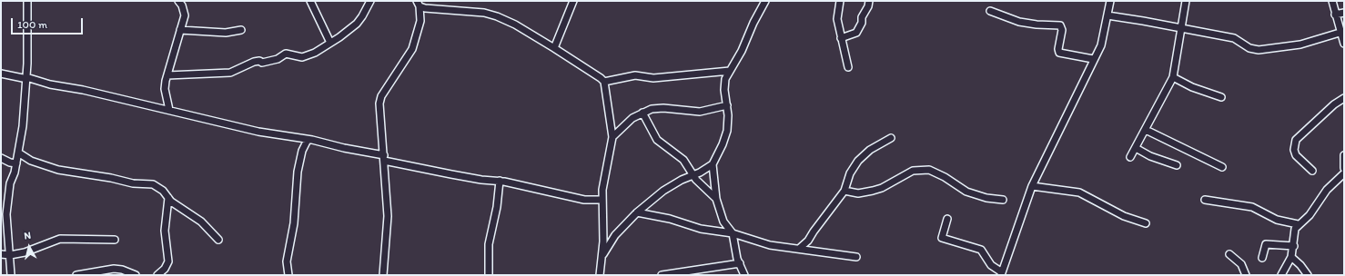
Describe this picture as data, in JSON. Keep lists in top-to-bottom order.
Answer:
{
  "scale_bar": "100 m",
  "north": "top"
}
